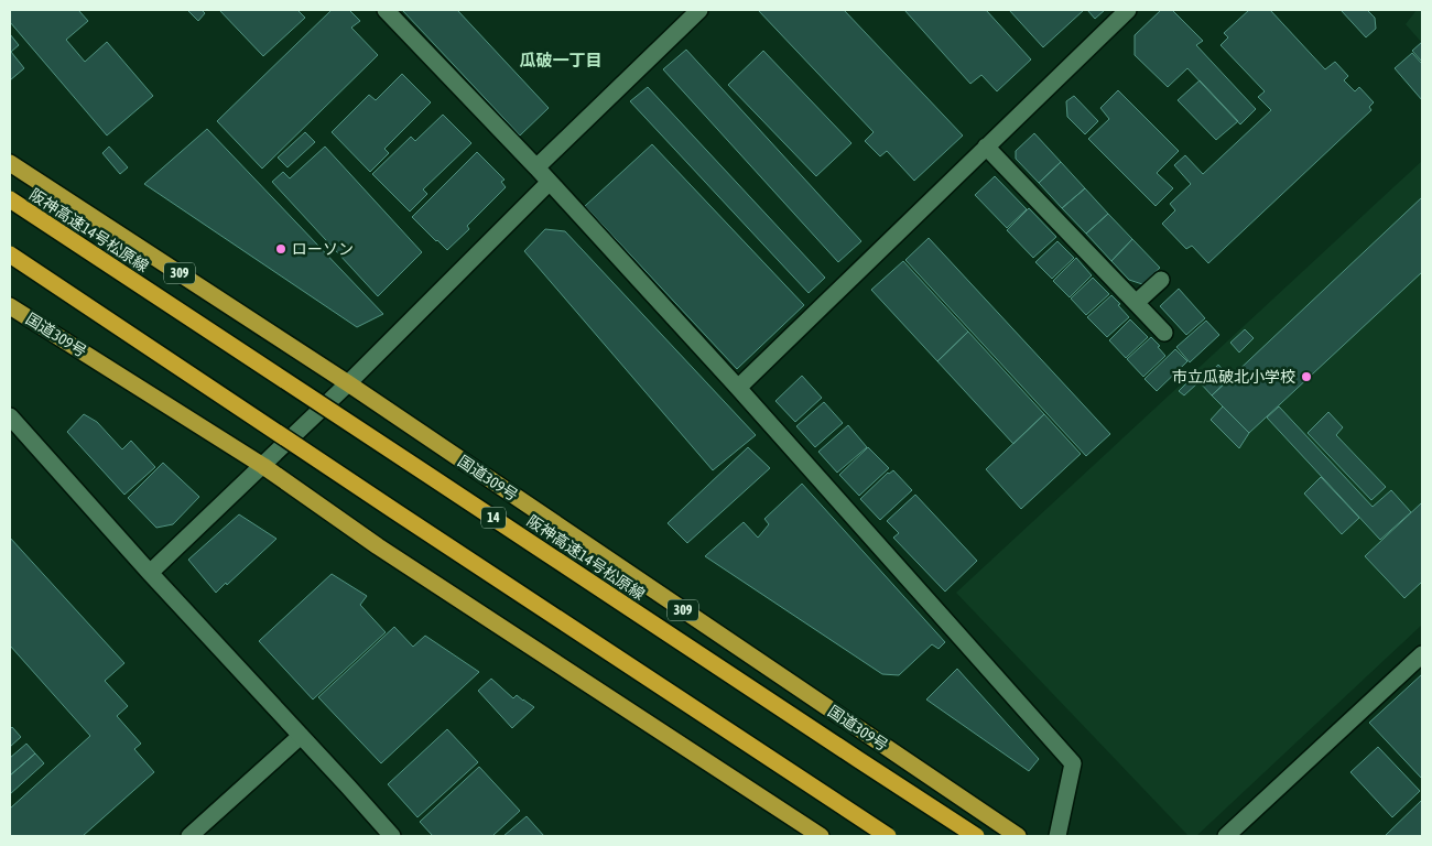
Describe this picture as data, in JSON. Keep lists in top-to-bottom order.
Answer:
{
  "streets": {
    "highway": [
      "阪神高速14号松原線",
      "309",
      "国道309号",
      "14"
    ]
  },
  "districts": ["瓜破一丁目"],
  "places": ["ローソン", "市立瓜破北小学校"]
}
